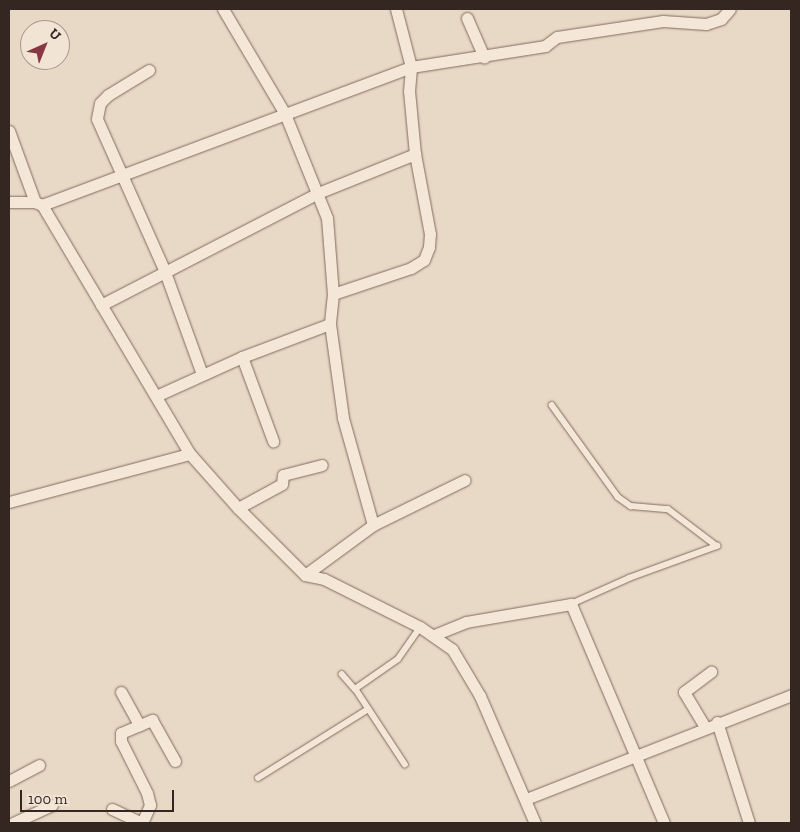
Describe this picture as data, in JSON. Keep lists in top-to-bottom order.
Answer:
{
  "scale_bar": "100 m",
  "north": "top right"
}
